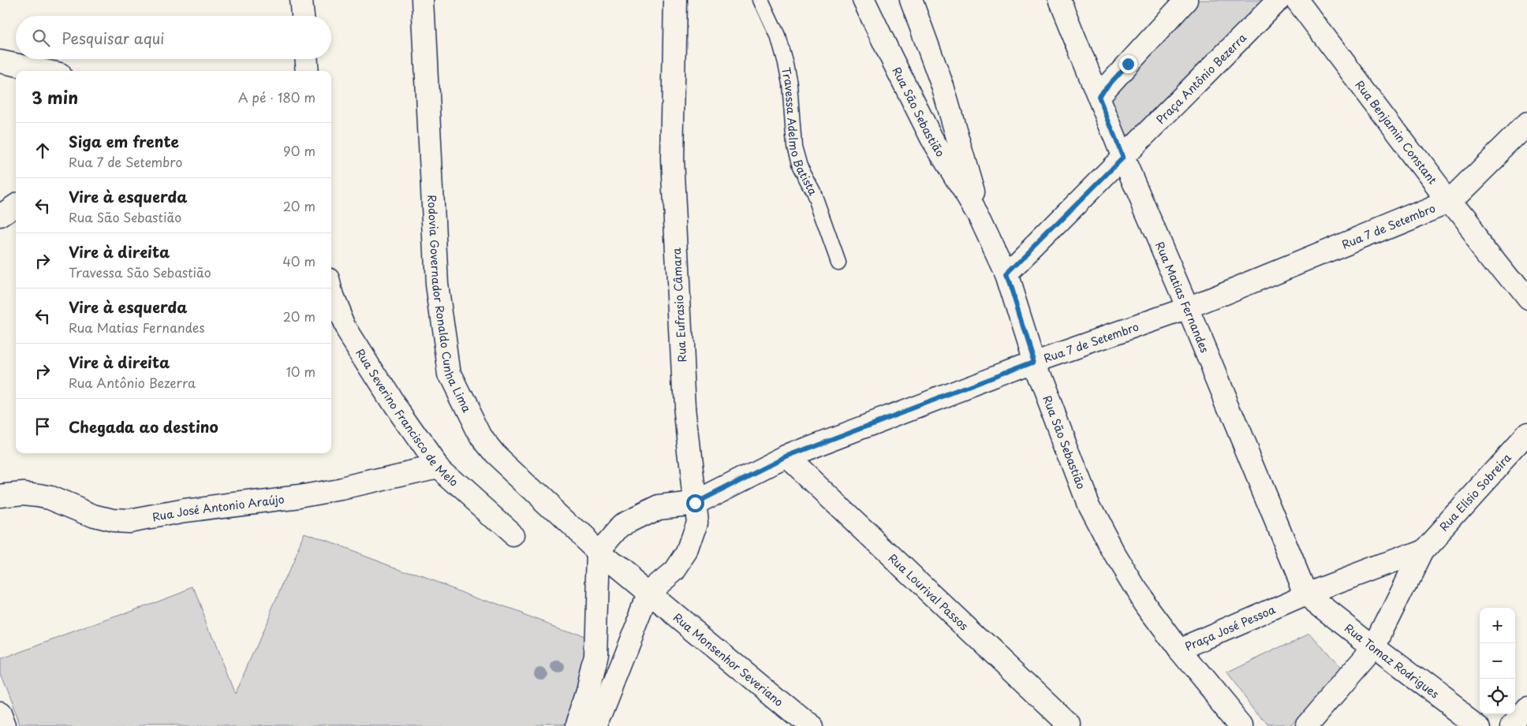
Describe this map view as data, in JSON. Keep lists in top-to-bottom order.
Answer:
{
  "streets": {
    "street": [
      "Praça Antônio Bezerra",
      "Rua São Sebastião",
      "Rua Benjamin Constant",
      "Rua 7 de Setembro",
      "Rua Matias Fernandes",
      "Rodovia Governador Ronaldo Cunha Lima",
      "Rua Eufrasio Câmara",
      "Rua Severino Francisco de Melo",
      "Rua Elisio Sobreira",
      "Rua José Antonio Araújo",
      "Rua Lourival Passos",
      "Praça José Pessoa",
      "Rua Monsenhor Severiano",
      "Rua Tomaz Rodrigues"
    ],
    "lane": ["Travessa Adelmo Batista"]
  },
  "crossings": [
    ["Praça Antônio Bezerra", "Rua São Sebastião"],
    ["Praça Antônio Bezerra", "Rua Matias Fernandes"],
    ["Rua São Sebastião", "Rua 7 de Setembro"],
    ["Rua São Sebastião", "Praça José Pessoa"],
    ["Rua Benjamin Constant", "Rua 7 de Setembro"],
    ["Rua 7 de Setembro", "Rua Matias Fernandes"],
    ["Rua 7 de Setembro", "Rodovia Governador Ronaldo Cunha Lima"],
    ["Rua 7 de Setembro", "Rua Eufrasio Câmara"],
    ["Rua 7 de Setembro", "Rua Lourival Passos"],
    ["Rua Matias Fernandes", "Rua Elisio Sobreira"],
    ["Rua Matias Fernandes", "Praça José Pessoa"],
    ["Rua Matias Fernandes", "Rua Tomaz Rodrigues"],
    ["Rodovia Governador Ronaldo Cunha Lima", "Rua Eufrasio Câmara"],
    ["Rodovia Governador Ronaldo Cunha Lima", "Rua Monsenhor Severiano"],
    ["Rua Eufrasio Câmara", "Rua Monsenhor Severiano"],
    ["Rua Severino Francisco de Melo", "Rua José Antonio Araújo"],
    ["Rua Elisio Sobreira", "Praça José Pessoa"],
    ["Rua Elisio Sobreira", "Rua Tomaz Rodrigues"],
    ["Praça José Pessoa", "Rua Tomaz Rodrigues"]
  ],
  "page": {
    "search": "Pesquisar aqui",
    "heading": ["3 min", "A pé · 180 m"],
    "list": [
      ["Siga em frente", "Rua 7 de Setembro", "90 m"],
      ["Vire à esquerda", "Rua São Sebastião", "20 m"],
      ["Vire à direita", "Travessa São Sebastião", "40 m"],
      ["Vire à esquerda", "Rua Matias Fernandes", "20 m"],
      ["Vire à direita", "Rua Antônio Bezerra", "10 m"],
      "Chegada ao destino"
    ],
    "map_buttons": ["+", "−"]
  }
}
